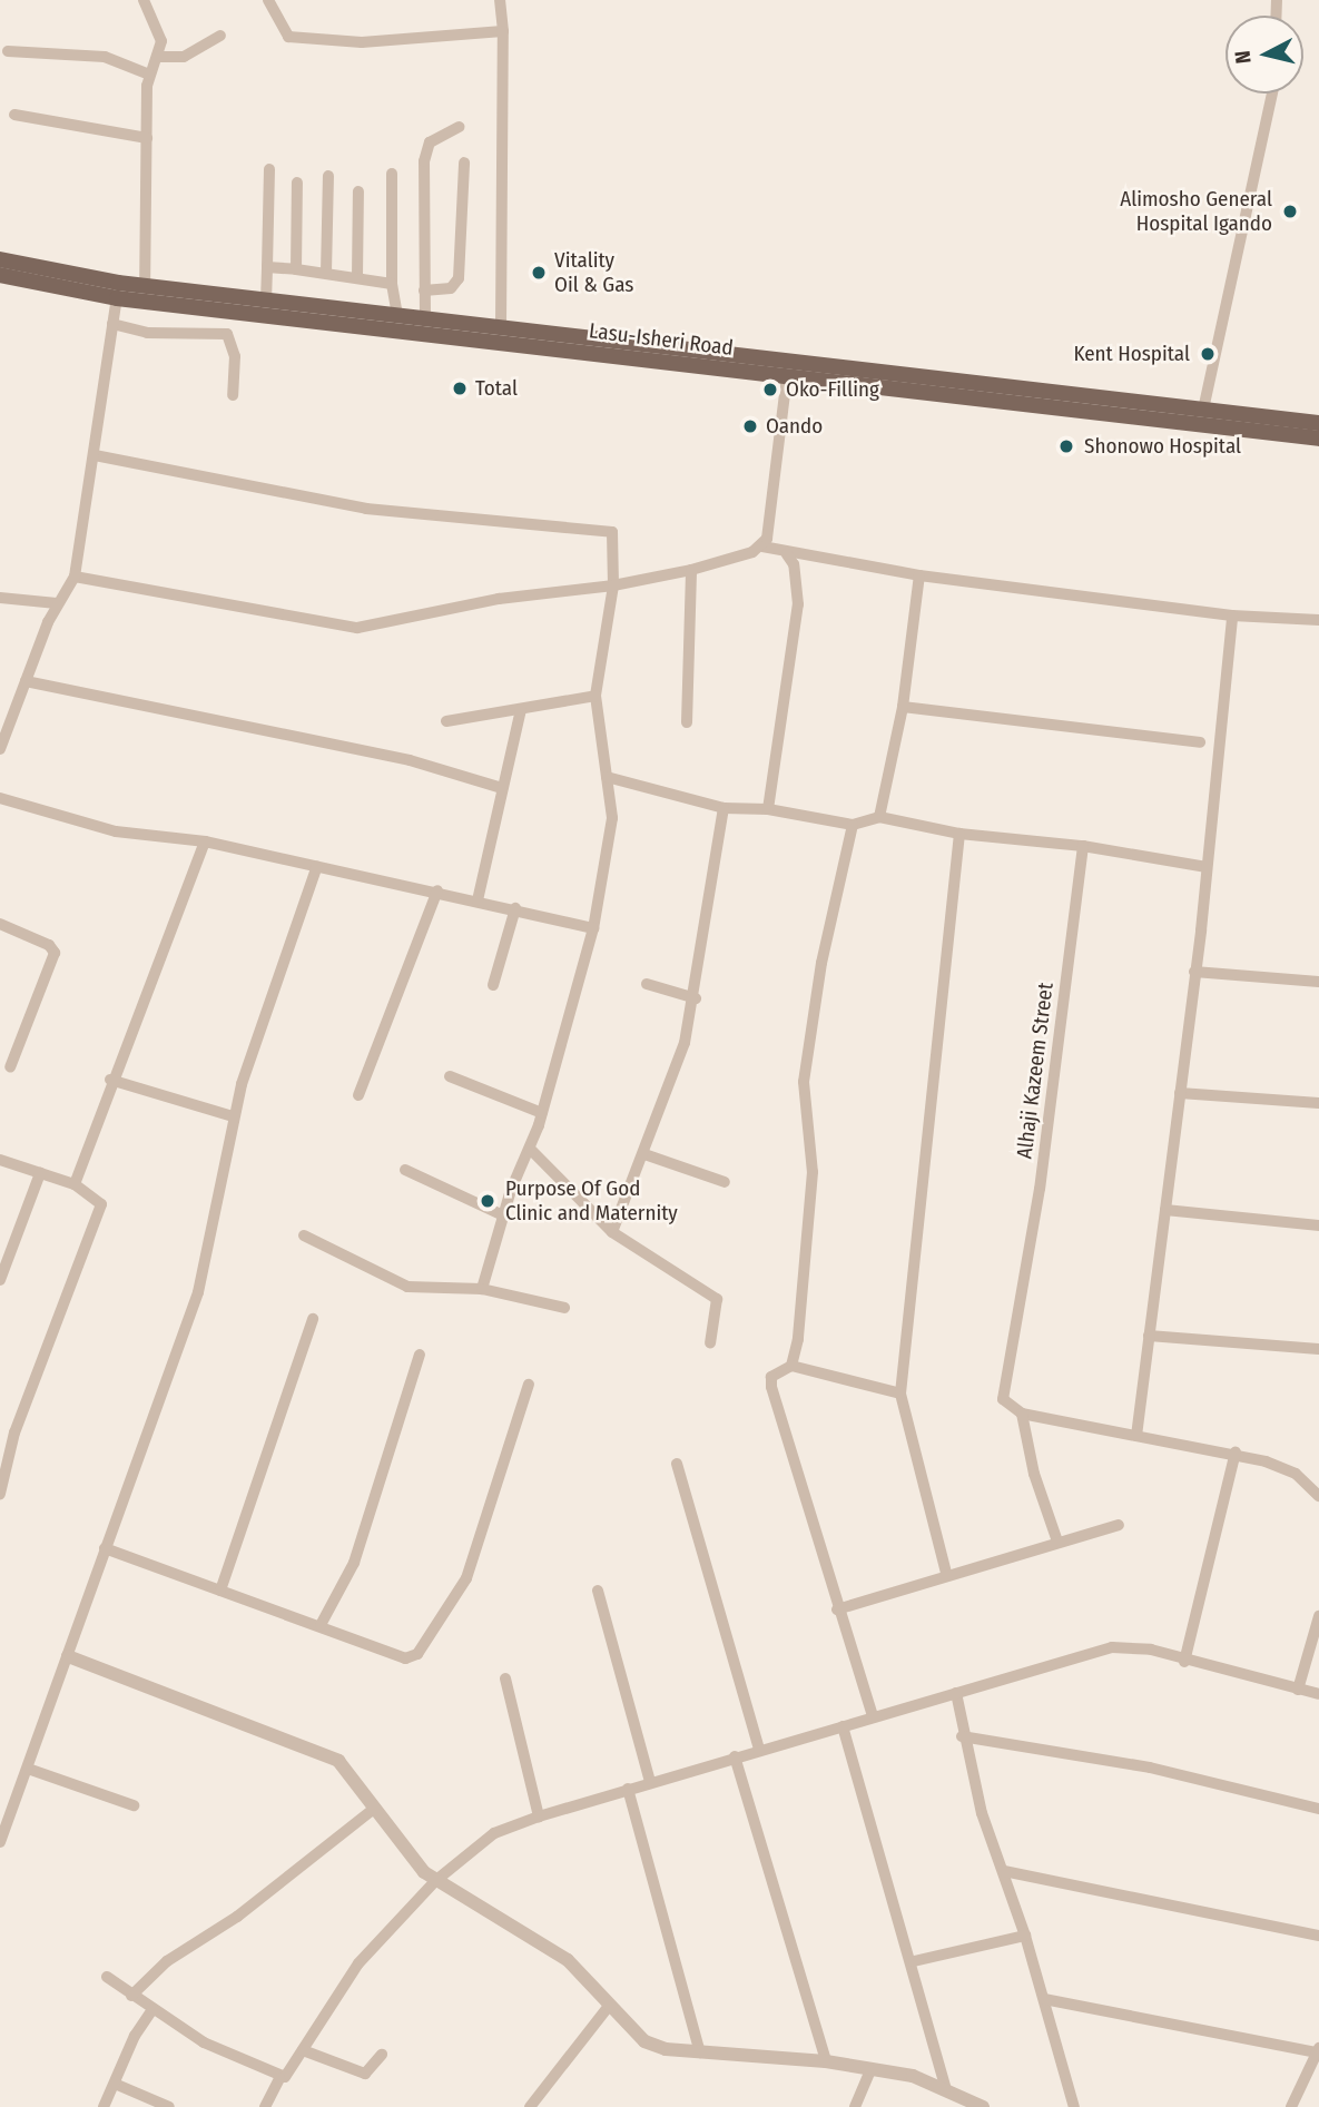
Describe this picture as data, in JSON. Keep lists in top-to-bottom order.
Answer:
{
  "streets": {
    "main road": ["Lasu-Isheri Road"],
    "street": ["Alhaji Kazeem Street"]
  },
  "places": [
    "Alimosho General Hospital Igando",
    "Vitality Oil & Gas",
    "Kent Hospital",
    "Total",
    "Oko-Filling",
    "Oando",
    "Shonowo Hospital",
    "Purpose Of God Clinic and Maternity"
  ],
  "north": "left"
}
